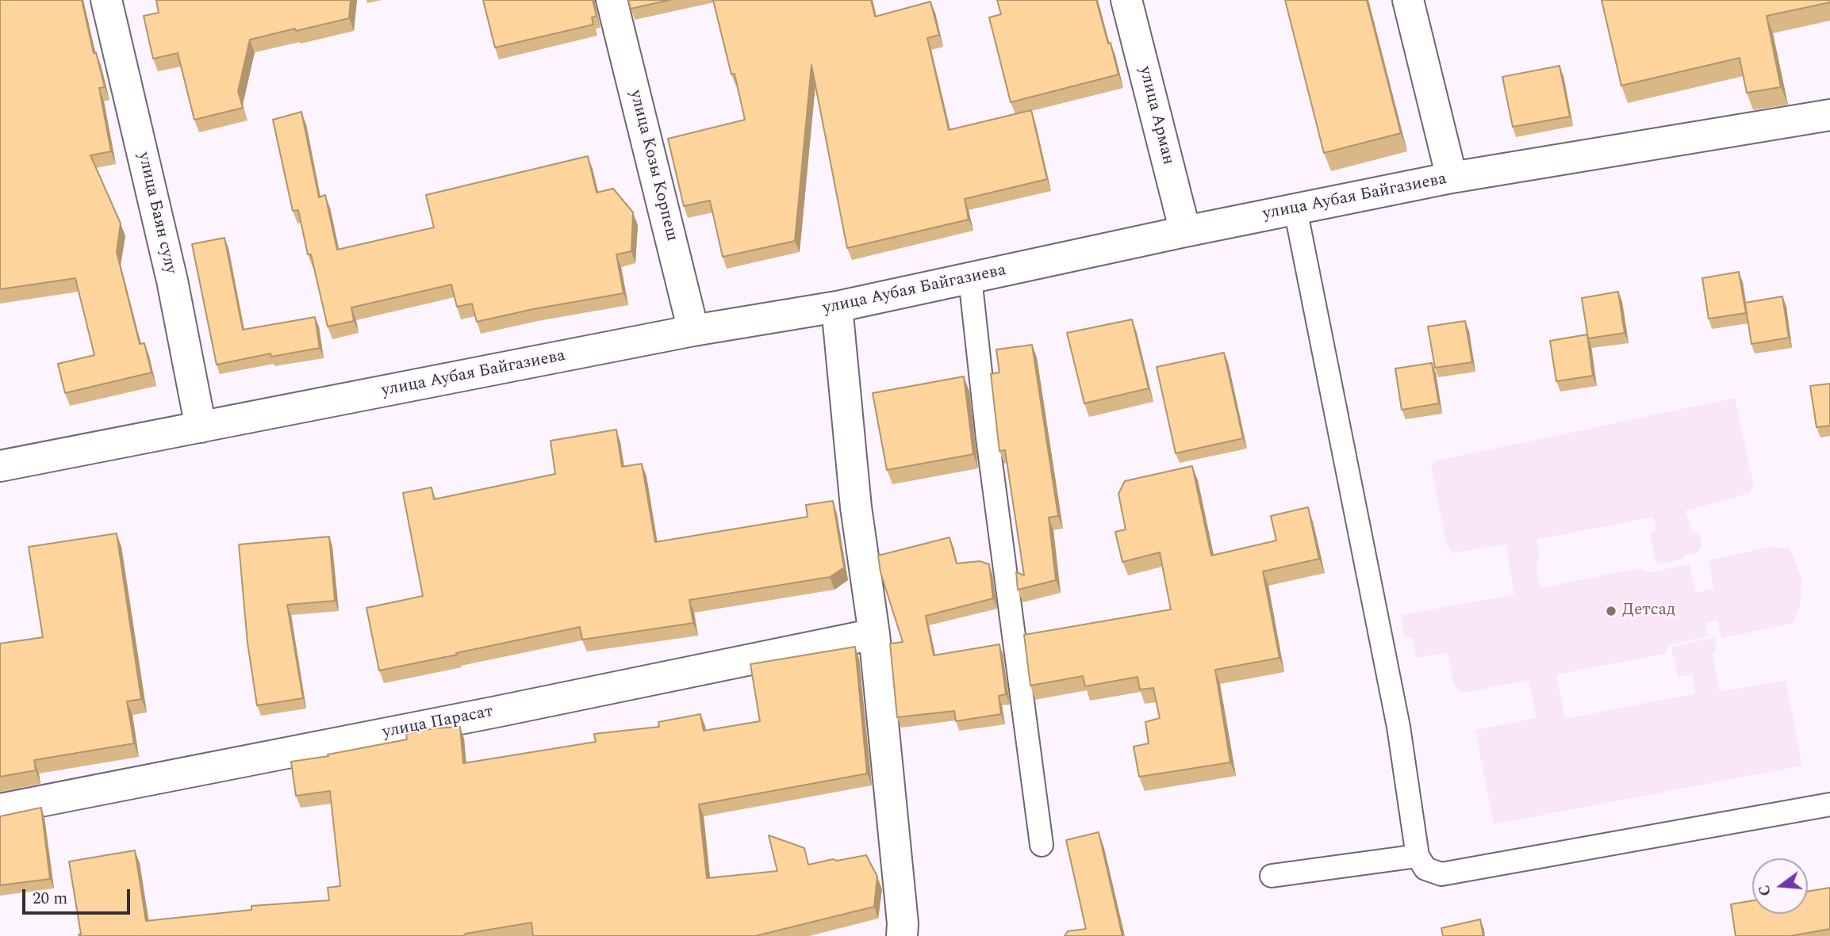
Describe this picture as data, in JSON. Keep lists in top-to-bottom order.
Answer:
{
  "streets": {
    "street": [
      "улица Арман",
      "улица Козы Корпеш",
      "улица Аубая Байгазиева",
      "улица Баян сулу",
      "улица Парасат"
    ]
  },
  "crossings": [
    ["улица Арман", "улица Аубая Байгазиева"],
    ["улица Козы Корпеш", "улица Аубая Байгазиева"],
    ["улица Аубая Байгазиева", "улица Баян сулу"]
  ],
  "places": ["Детсад"],
  "scale_bar": "20 m",
  "north": "left"
}
